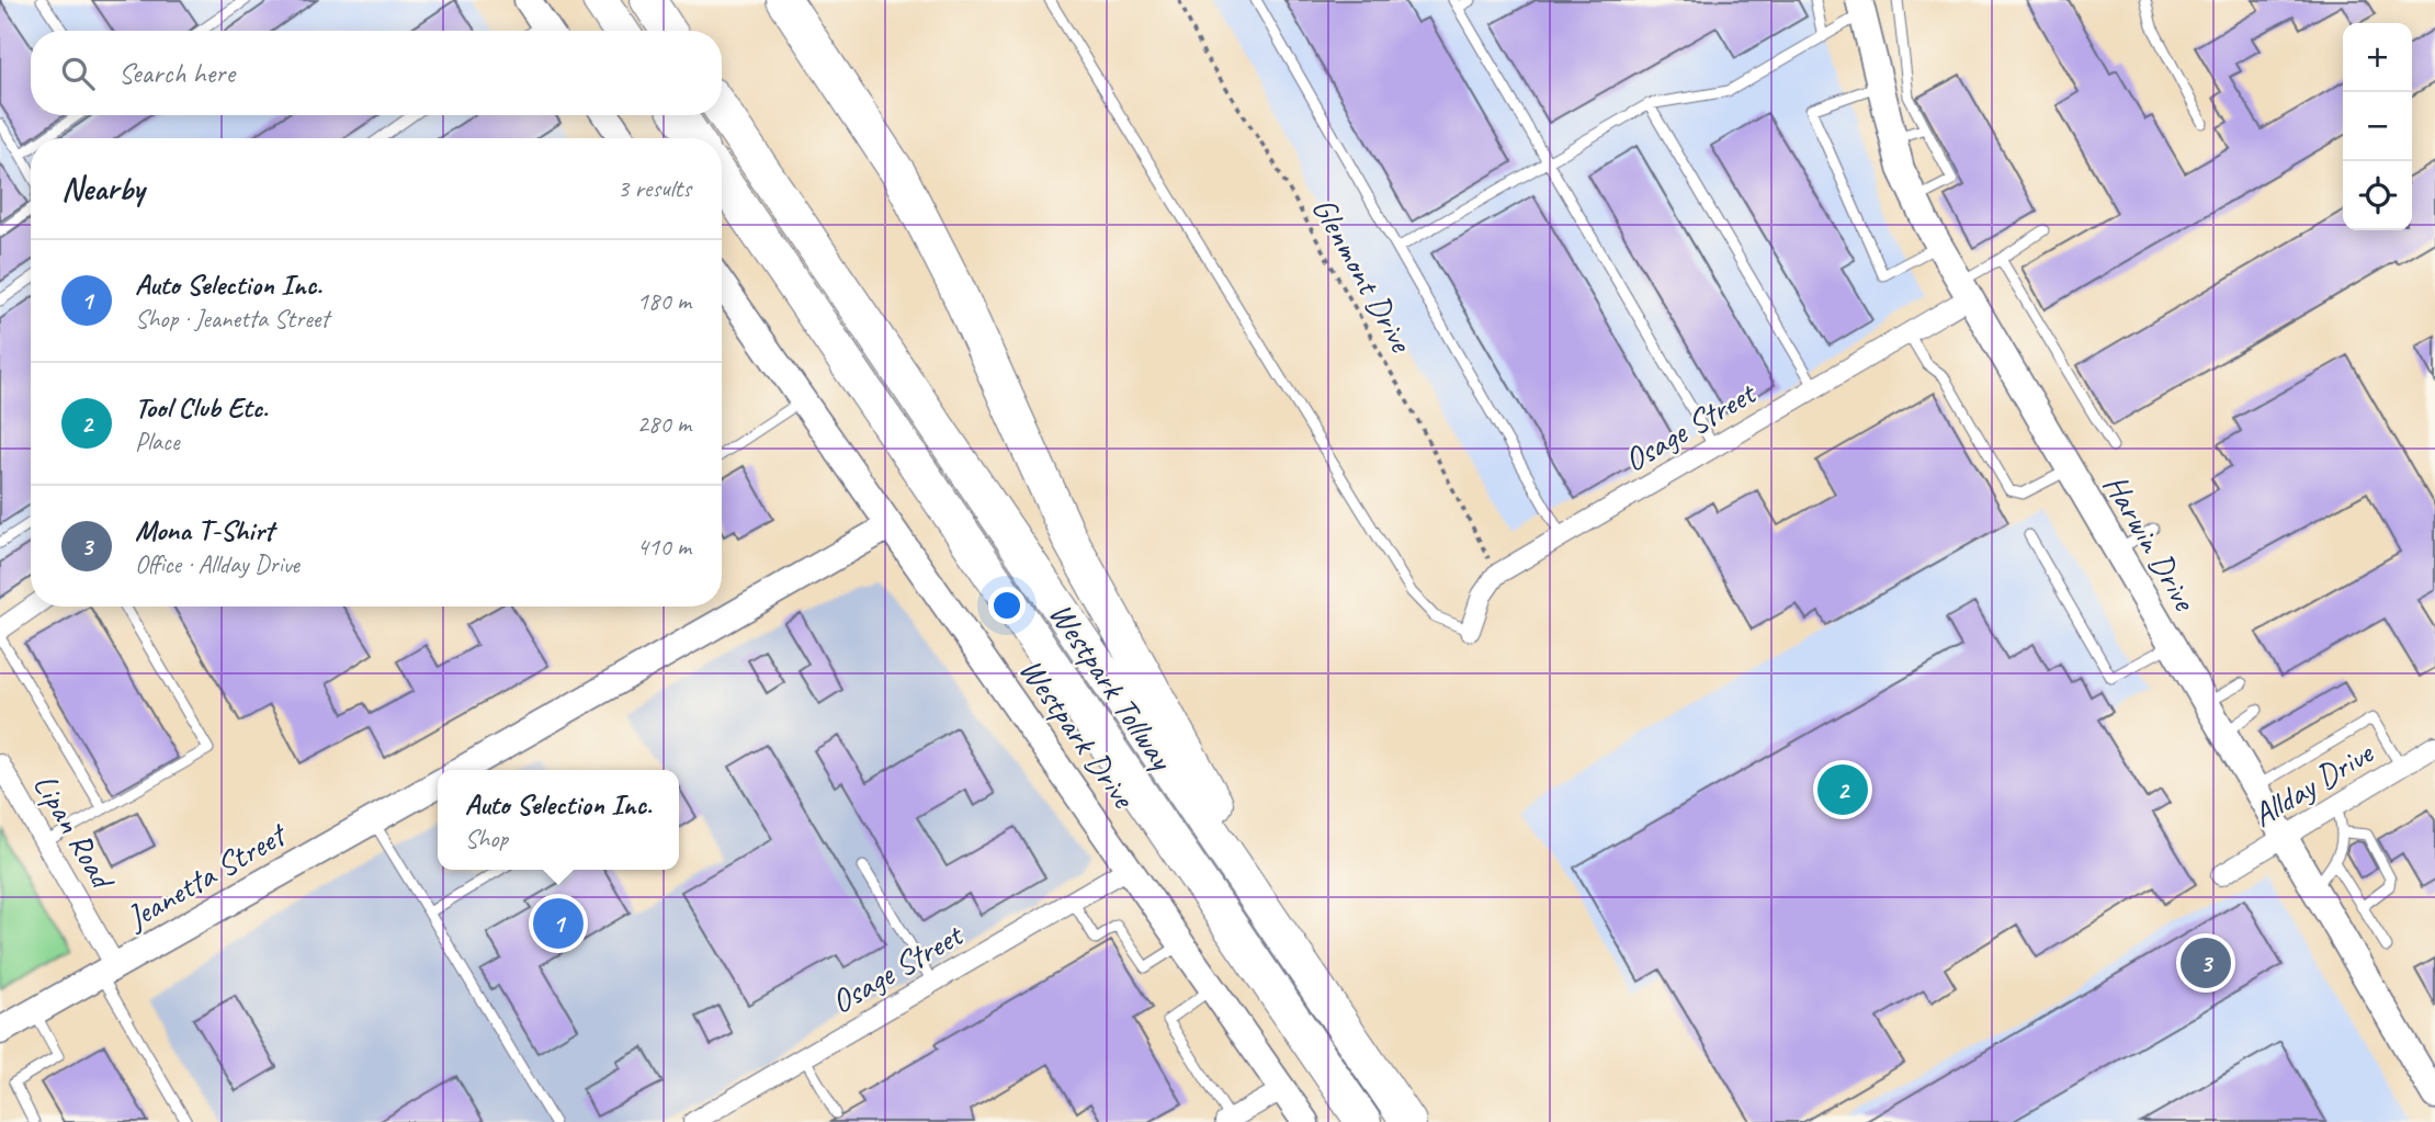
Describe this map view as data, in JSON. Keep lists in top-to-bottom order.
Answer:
{
  "streets": {
    "highway": ["Westpark Tollway"],
    "main road": ["Harwin Drive", "Westpark Drive", "Jeanetta Street"],
    "street": ["Osage Street", "Allday Drive", "Lipan Road"],
    "path": ["Glenmont Drive"]
  },
  "crossings": [
    ["Glenmont Drive", "Osage Street"],
    ["Osage Street", "Harwin Drive"],
    ["Osage Street", "Westpark Drive"],
    ["Harwin Drive", "Allday Drive"],
    ["Westpark Drive", "Jeanetta Street"],
    ["Lipan Road", "Jeanetta Street"]
  ],
  "page": {
    "map_buttons": ["+", "−"],
    "search": "Search here",
    "heading": ["Nearby", "3 results"],
    "list": [
      {
        "mark": "1",
        "name": "Auto Selection Inc.",
        "note": "Shop · Jeanetta Street",
        "value": "180 m"
      },
      {
        "mark": "2",
        "name": "Tool Club Etc.",
        "note": "Place",
        "value": "280 m"
      },
      {
        "mark": "3",
        "name": "Mona T-Shirt",
        "note": "Office · Allday Drive",
        "value": "410 m"
      }
    ],
    "pins": ["2", "1", "3"],
    "popup": ["Auto Selection Inc.", "Shop"]
  }
}
